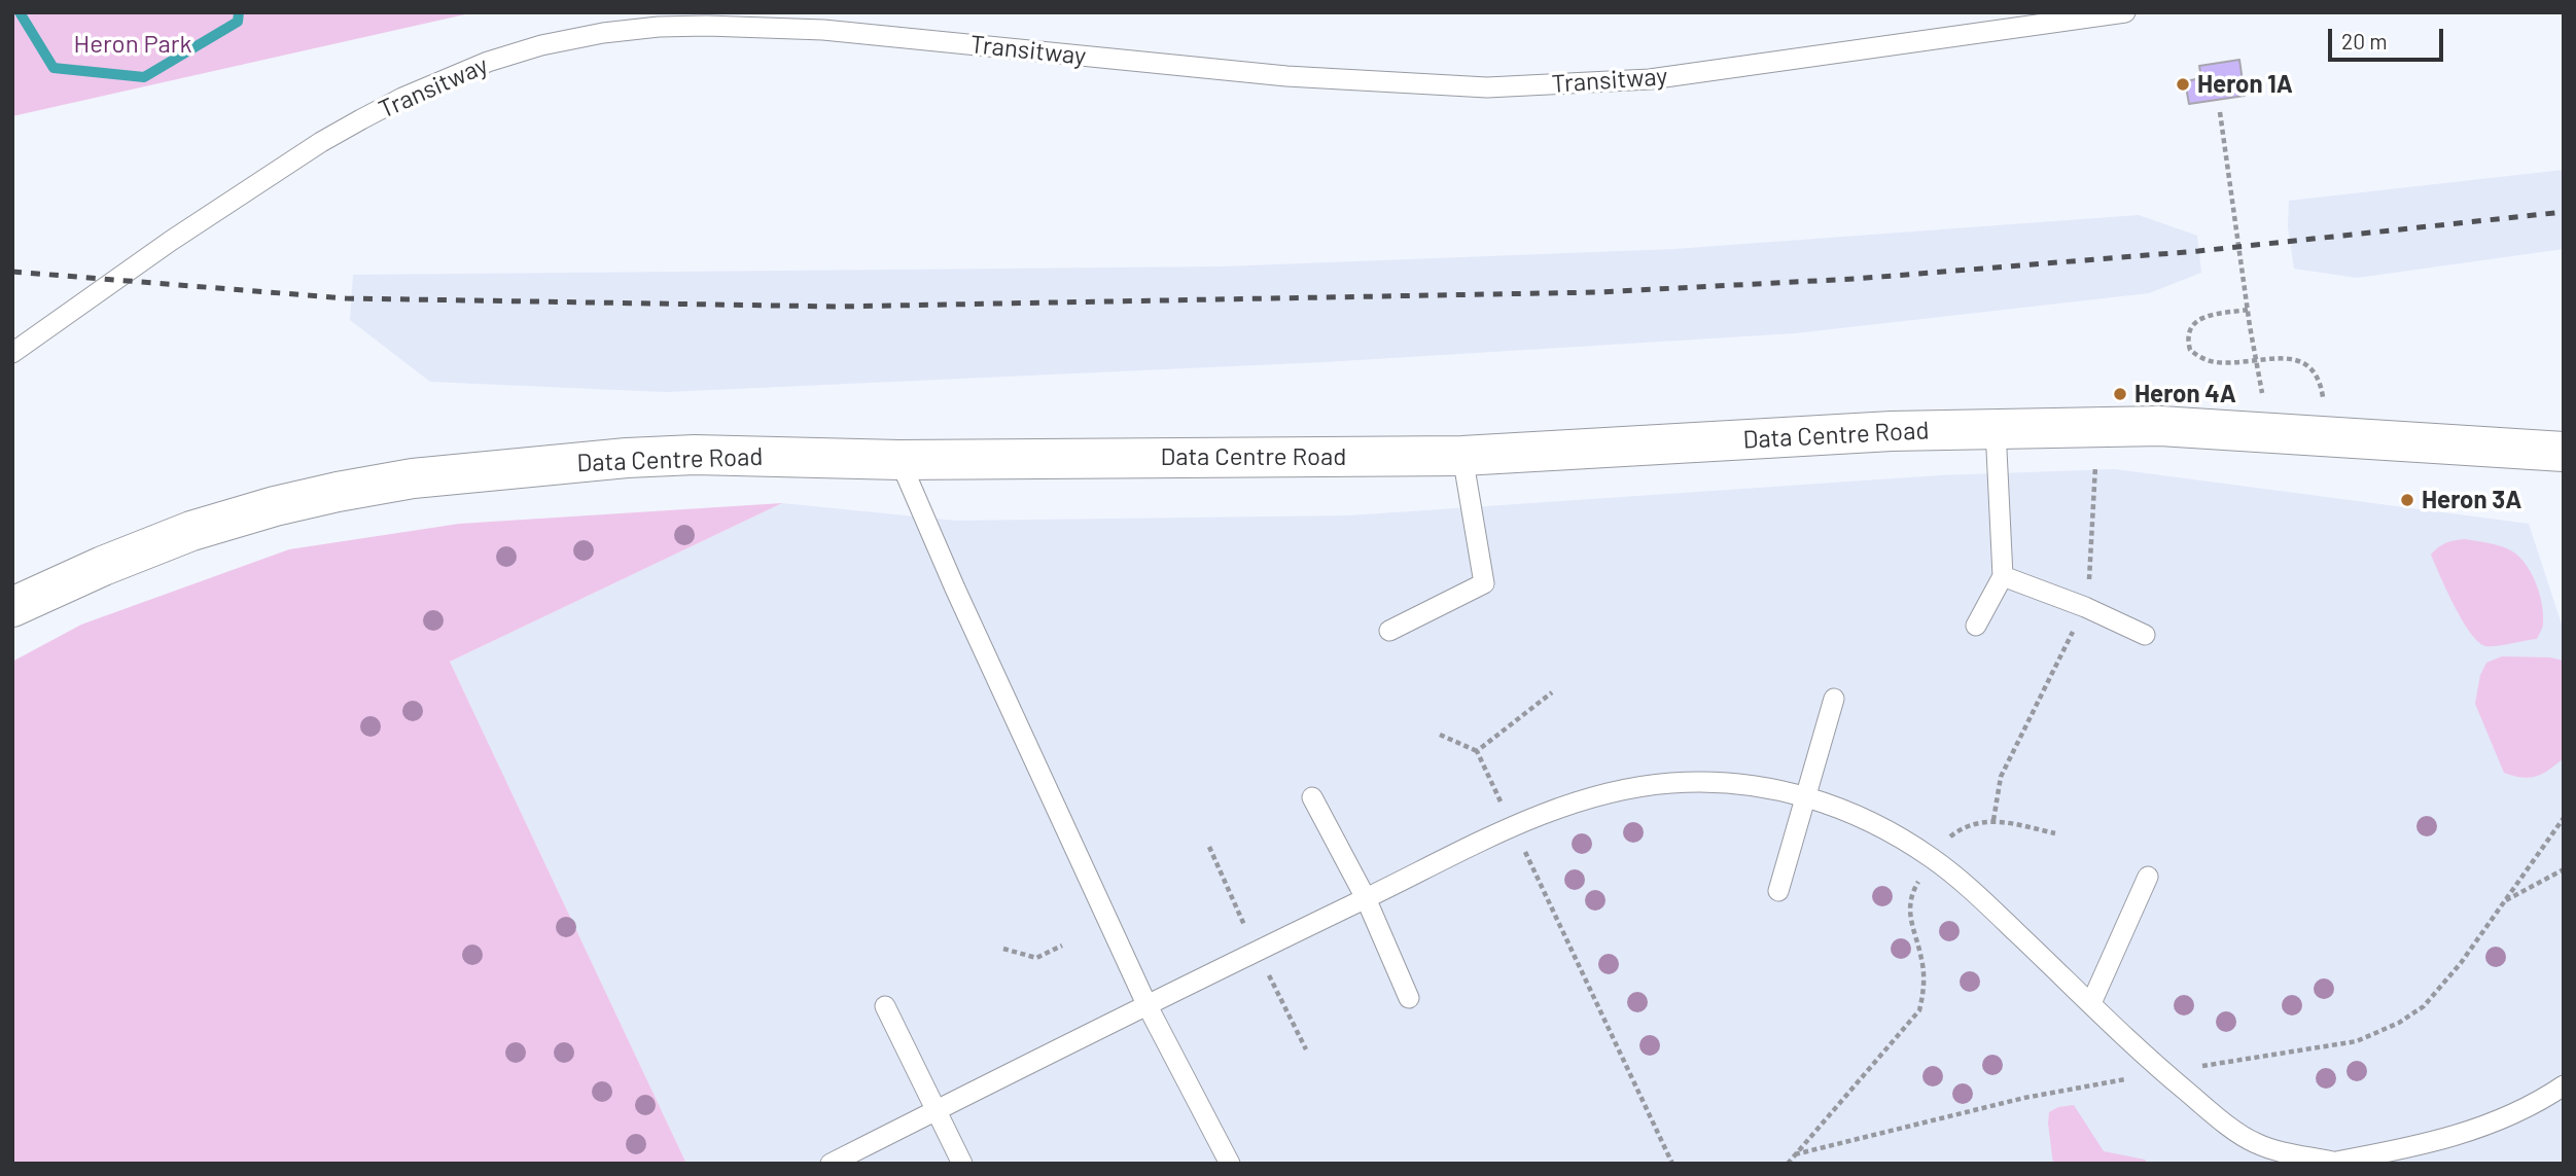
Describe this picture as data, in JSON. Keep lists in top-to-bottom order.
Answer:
{
  "streets": {
    "main road": ["Data Centre Road"],
    "lane": ["Transitway"]
  },
  "parks": ["Heron Park"],
  "places": ["Heron 1A", "Heron 4A", "Heron 3A"],
  "scale_bar": "20 m"
}
